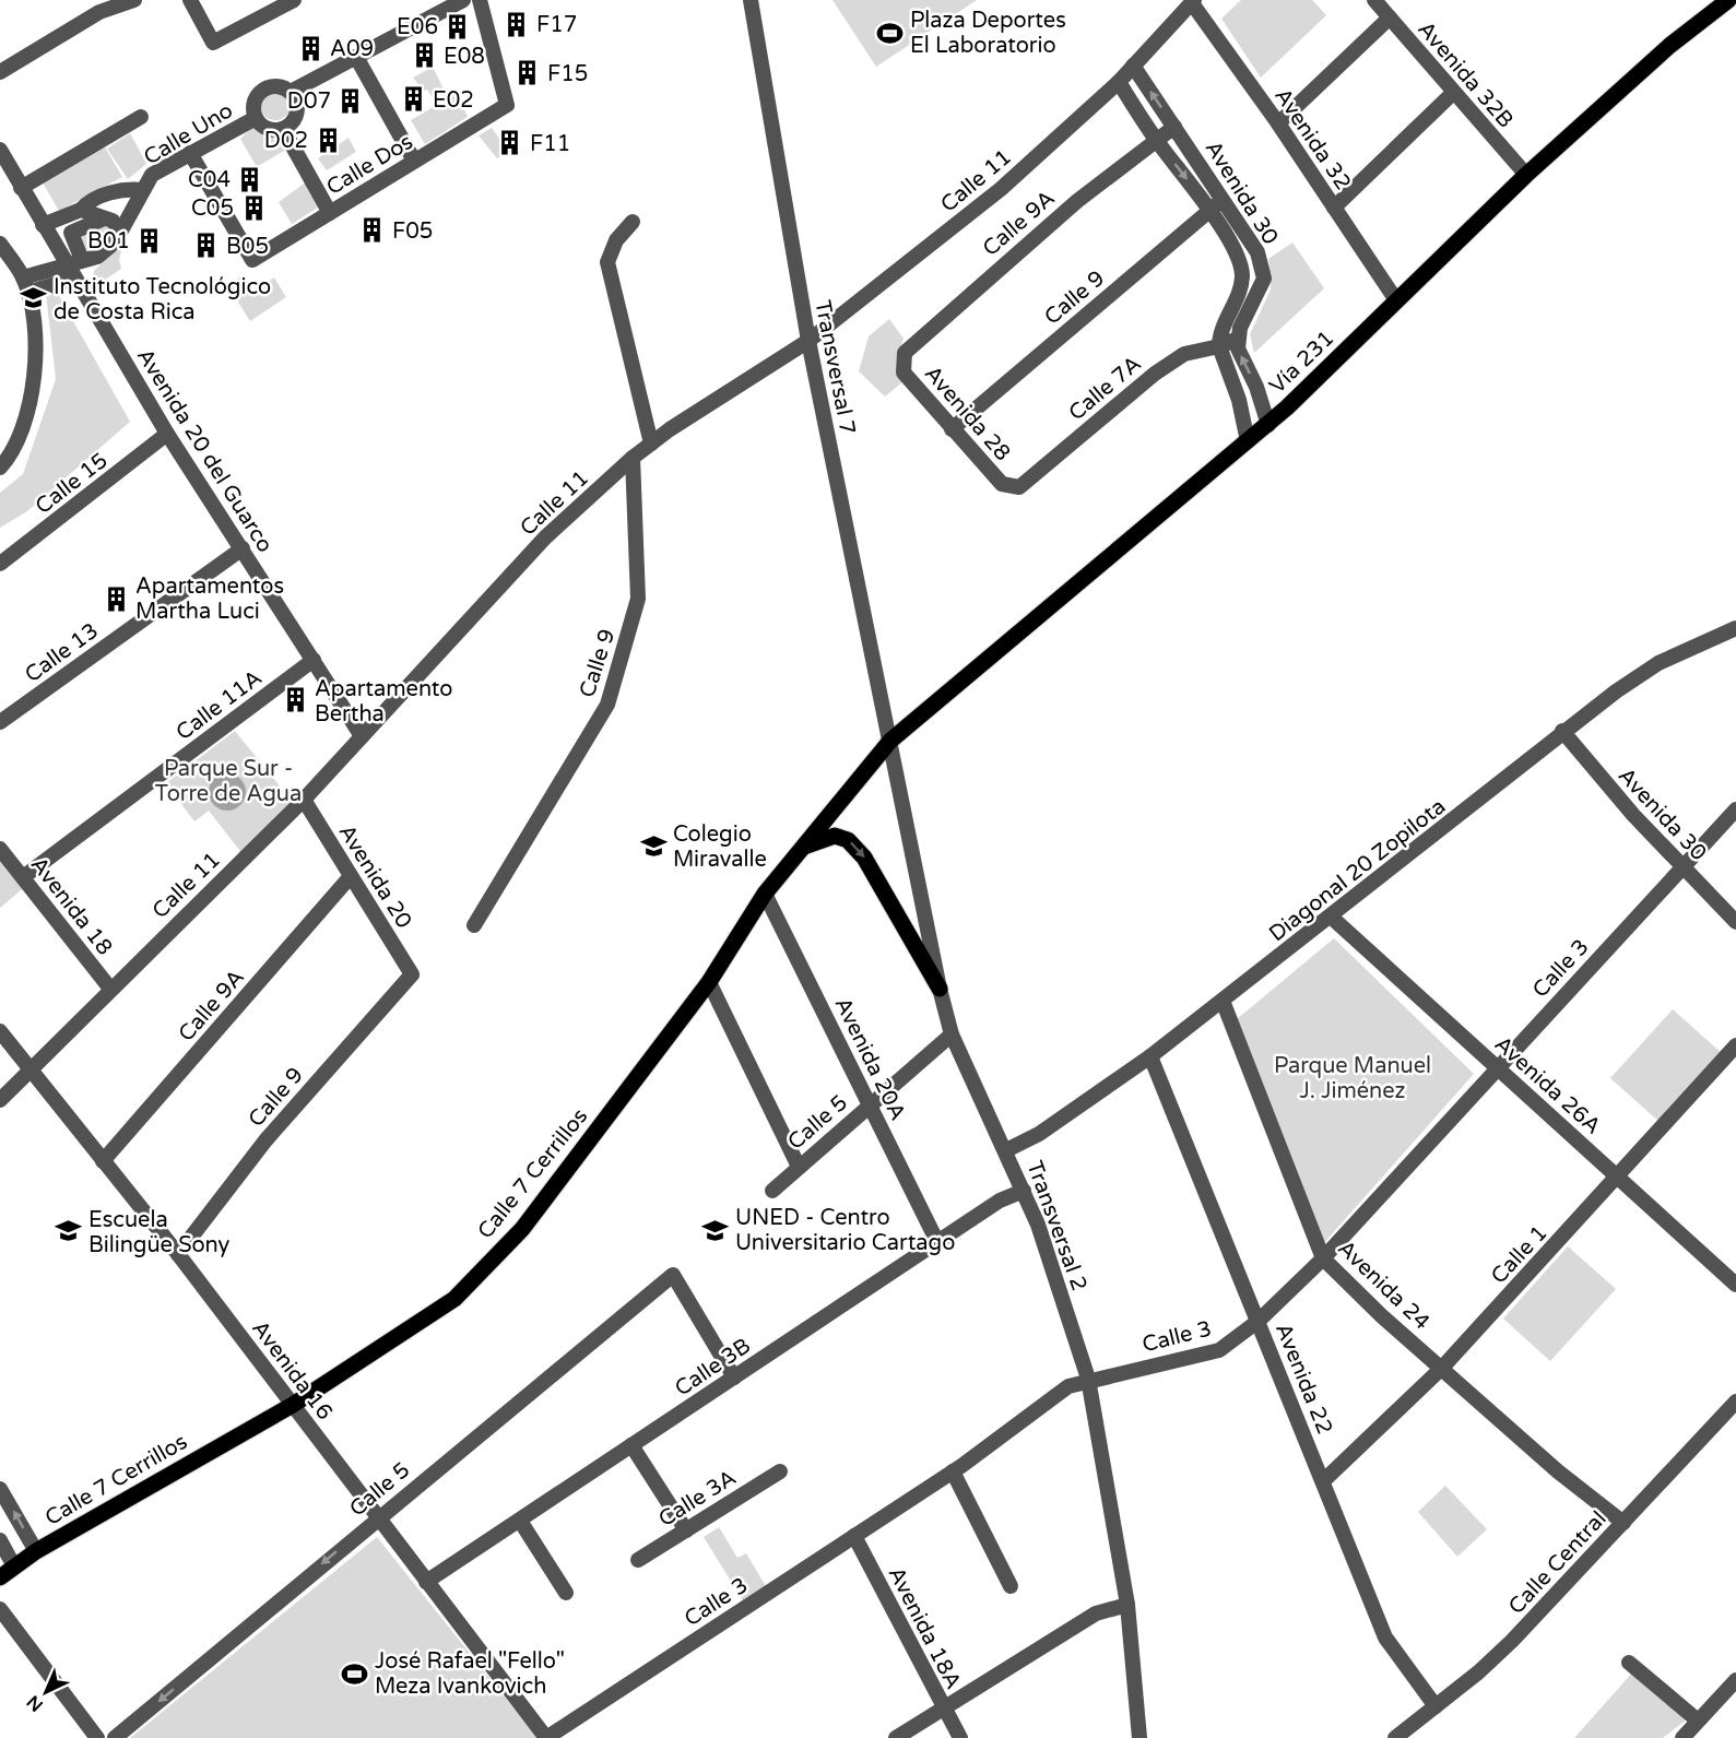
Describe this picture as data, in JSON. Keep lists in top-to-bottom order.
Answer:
{
  "streets": {
    "main road": ["Vía 231", "Calle 7 Cerrillos"],
    "street": [
      "Avenida 32B",
      "Calle Uno",
      "Avenida 32",
      "Calle Dos",
      "Calle 11",
      "Avenida 30",
      "Calle 9A",
      "Calle 9",
      "Transversal 7",
      "Calle 7A",
      "Avenida 28",
      "Avenida 20 del Guarco",
      "Calle 15",
      "Calle 13",
      "Calle 11A",
      "Diagonal 20 Zopilota",
      "Avenida 20",
      "Avenida 18",
      "Calle 3",
      "Avenida 20A",
      "Avenida 26A",
      "Calle 5",
      "Transversal 2",
      "Calle 1",
      "Avenida 24",
      "Calle 3B",
      "Avenida 16",
      "Avenida 22",
      "Calle 3A",
      "Calle Central",
      "Avenida 18A"
    ]
  },
  "crossings": [
    ["Avenida 32B", "Vía 231"],
    ["Calle Uno", "Calle Dos"],
    ["Calle Uno", "Avenida 20 del Guarco"],
    ["Avenida 32", "Calle 11"],
    ["Avenida 32", "Vía 231"],
    ["Calle 11", "Avenida 30"],
    ["Calle 11", "Calle 9"],
    ["Calle 11", "Transversal 7"],
    ["Calle 11", "Avenida 20 del Guarco"],
    ["Calle 11", "Avenida 20"],
    ["Calle 11", "Avenida 18"],
    ["Calle 11", "Avenida 16"],
    ["Avenida 30", "Calle 9A"],
    ["Avenida 30", "Calle 9"],
    ["Avenida 30", "Calle 7A"],
    ["Avenida 30", "Diagonal 20 Zopilota"],
    ["Avenida 30", "Calle 3"],
    ["Calle 9A", "Avenida 28"],
    ["Calle 9A", "Avenida 20"],
    ["Calle 9A", "Avenida 16"],
    ["Calle 9", "Avenida 28"],
    ["Calle 9", "Avenida 20"],
    ["Calle 9", "Avenida 16"],
    ["Vía 231", "Transversal 7"],
    ["Vía 231", "Calle 7 Cerrillos"],
    ["Vía 231", "Transversal 2"],
    ["Transversal 7", "Calle 7 Cerrillos"],
    ["Transversal 7", "Transversal 2"],
    ["Calle 7A", "Avenida 28"],
    ["Avenida 20 del Guarco", "Calle 15"],
    ["Avenida 20 del Guarco", "Calle 13"],
    ["Avenida 20 del Guarco", "Calle 11A"],
    ["Calle 11A", "Avenida 18"],
    ["Diagonal 20 Zopilota", "Avenida 26A"],
    ["Diagonal 20 Zopilota", "Transversal 2"],
    ["Diagonal 20 Zopilota", "Avenida 24"],
    ["Diagonal 20 Zopilota", "Avenida 22"],
    ["Calle 3", "Avenida 26A"],
    ["Calle 3", "Transversal 2"],
    ["Calle 3", "Avenida 24"],
    ["Calle 3", "Avenida 16"],
    ["Calle 3", "Avenida 22"],
    ["Calle 3", "Avenida 18A"],
    ["Avenida 20A", "Calle 5"],
    ["Avenida 20A", "Calle 7 Cerrillos"],
    ["Avenida 20A", "Calle 3B"],
    ["Avenida 26A", "Calle 1"],
    ["Calle 5", "Transversal 2"],
    ["Calle 5", "Calle 3B"],
    ["Calle 5", "Avenida 16"],
    ["Calle 7 Cerrillos", "Transversal 2"],
    ["Calle 7 Cerrillos", "Avenida 16"],
    ["Transversal 2", "Calle 3B"],
    ["Calle 1", "Avenida 24"],
    ["Calle 1", "Avenida 22"],
    ["Avenida 24", "Calle Central"],
    ["Calle 3B", "Avenida 16"],
    ["Avenida 22", "Calle Central"]
  ],
  "parks": ["Parque Sur - Torre de Agua", "Parque Manuel J. Jiménez"],
  "places": {
    "building": [
      "F17",
      "E06",
      "A09",
      "E08",
      "F15",
      "E02",
      "D07",
      "D02",
      "F11",
      "C04",
      "C05",
      "F05",
      "B01",
      "B05",
      "Apartamentos Martha Luci",
      "Apartamento Bertha"
    ],
    "sports": ["Plaza Deportes El Laboratorio", "José Rafael \"Fello\" Meza Ivankovich"],
    "school or university": [
      "Instituto Tecnológico de Costa Rica",
      "Colegio Miravalle",
      "UNED - Centro Universitario Cartago",
      "Escuela Bilingüe Sony"
    ]
  },
  "north": "bottom left"
}
